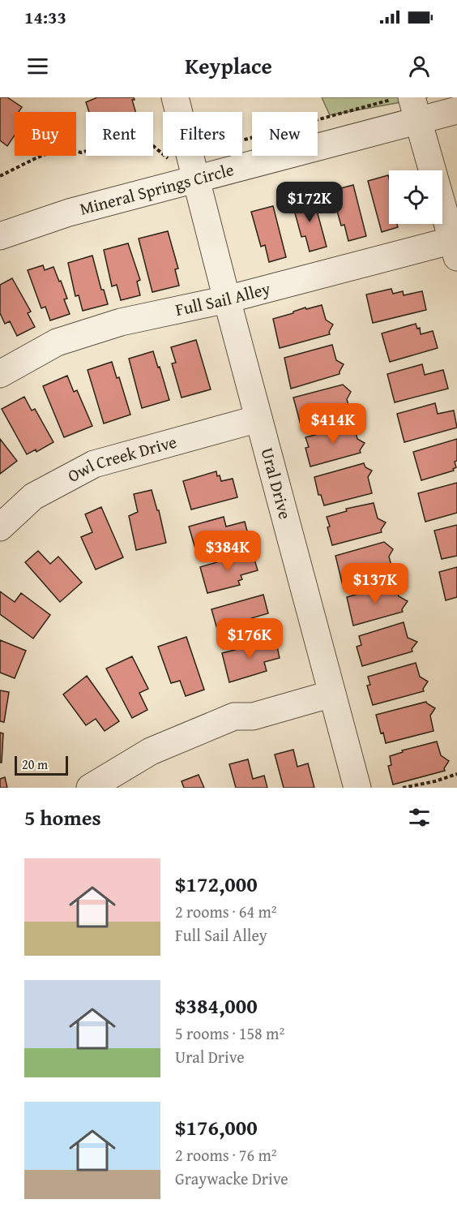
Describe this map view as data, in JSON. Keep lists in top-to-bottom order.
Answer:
{
  "streets": {
    "street": [
      "Mineral Springs Circle",
      "Full Sail Alley",
      "Owl Creek Drive",
      "Ural Drive"
    ]
  },
  "crossings": [
    ["Mineral Springs Circle", "Ural Drive"],
    ["Full Sail Alley", "Ural Drive"],
    ["Owl Creek Drive", "Ural Drive"]
  ],
  "scale_bar": "20 m",
  "page": {
    "status": "14:33",
    "header": "Keyplace",
    "chip": [
      "Buy",
      "Rent",
      "Filters",
      "New"
    ],
    "price": [
      "$172K",
      "$414K",
      "$384K",
      "$137K",
      "$176K"
    ],
    "scale": "20 m",
    "heading": "5 homes",
    "list": [
      {
        "name": "$172,000",
        "note": "2 rooms · 64 m² · Full Sail Alley"
      },
      {
        "name": "$384,000",
        "note": "5 rooms · 158 m² · Ural Drive"
      },
      {
        "name": "$176,000",
        "note": "2 rooms · 76 m² · Graywacke Drive"
      }
    ]
  }
}
